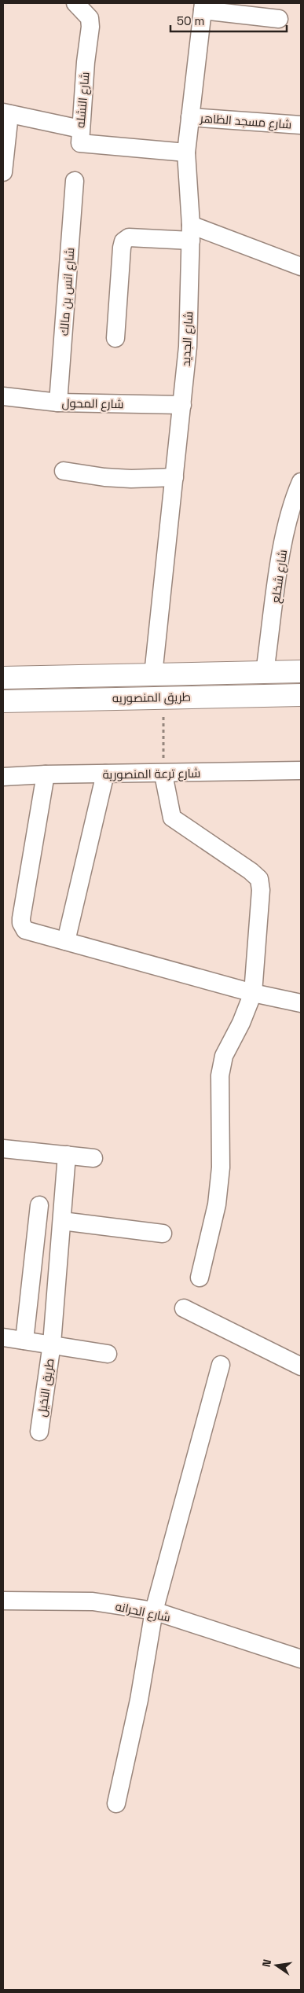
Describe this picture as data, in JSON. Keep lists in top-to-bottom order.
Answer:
{
  "streets": {
    "main road": ["طريق المنصوريه"],
    "street": [
      "شارع النشله",
      "شارع مسجد الظاهر",
      "شارع انس بن مالك",
      "شارع الجديد",
      "شارع المحول",
      "شارع شخلع",
      "شارع ترعة المنصورية",
      "طريق النخيل",
      "شارع الحرانه"
    ]
  },
  "crossings": [
    ["شارع النشله", "شارع الجديد"],
    ["شارع مسجد الظاهر", "شارع الجديد"],
    ["شارع انس بن مالك", "شارع المحول"],
    ["شارع الجديد", "شارع المحول"],
    ["شارع الجديد", "طريق المنصوريه"],
    ["شارع شخلع", "طريق المنصوريه"]
  ],
  "scale_bar": "50 m",
  "north": "left"
}
